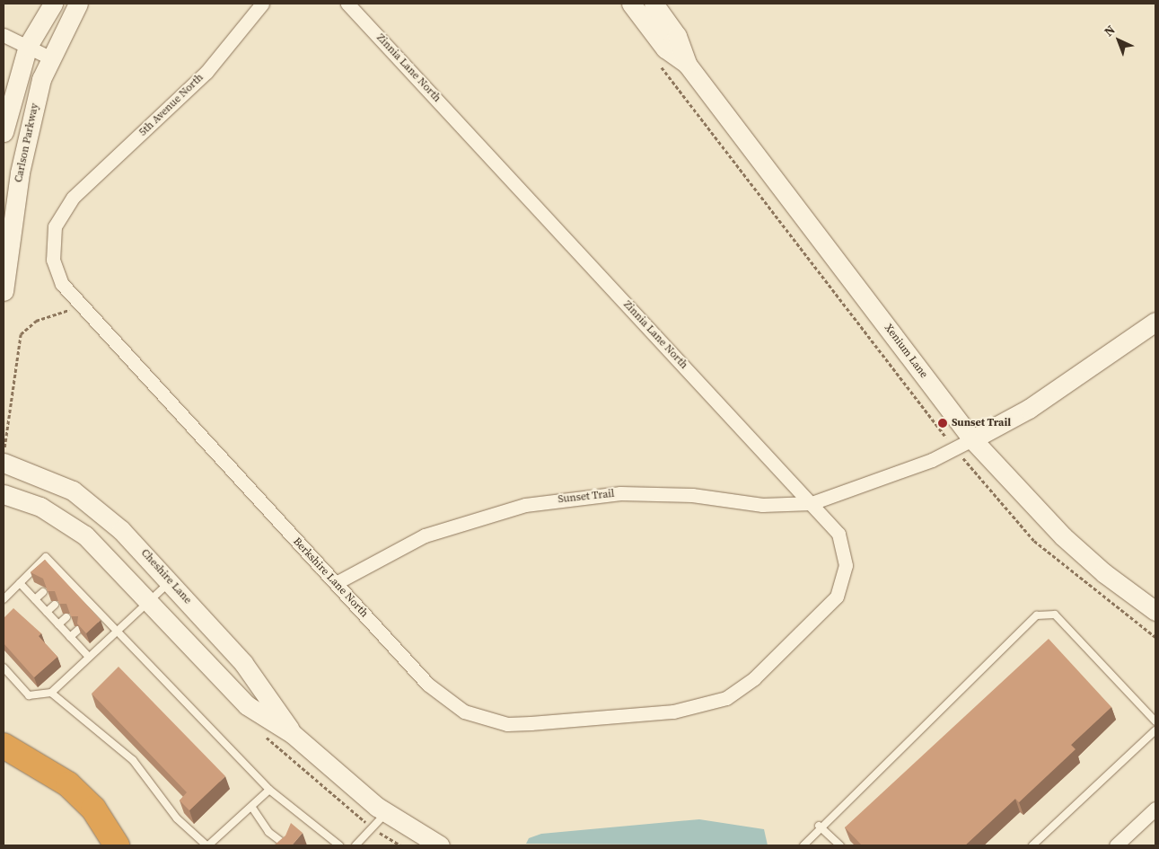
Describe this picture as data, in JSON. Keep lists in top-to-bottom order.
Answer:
{
  "streets": {
    "main road": [
      "Carlson Parkway",
      "Xenium Lane",
      "Sunset Trail",
      "Cheshire Lane"
    ],
    "street": ["Zinnia Lane North", "5th Avenue North", "Berkshire Lane North"]
  },
  "crossings": [
    ["Zinnia Lane North", "Sunset Trail"],
    ["Zinnia Lane North", "Berkshire Lane North"],
    ["5th Avenue North", "Berkshire Lane North"],
    ["Xenium Lane", "Sunset Trail"],
    ["Sunset Trail", "Berkshire Lane North"]
  ],
  "places": ["Sunset Trail"],
  "north": "top left"
}
